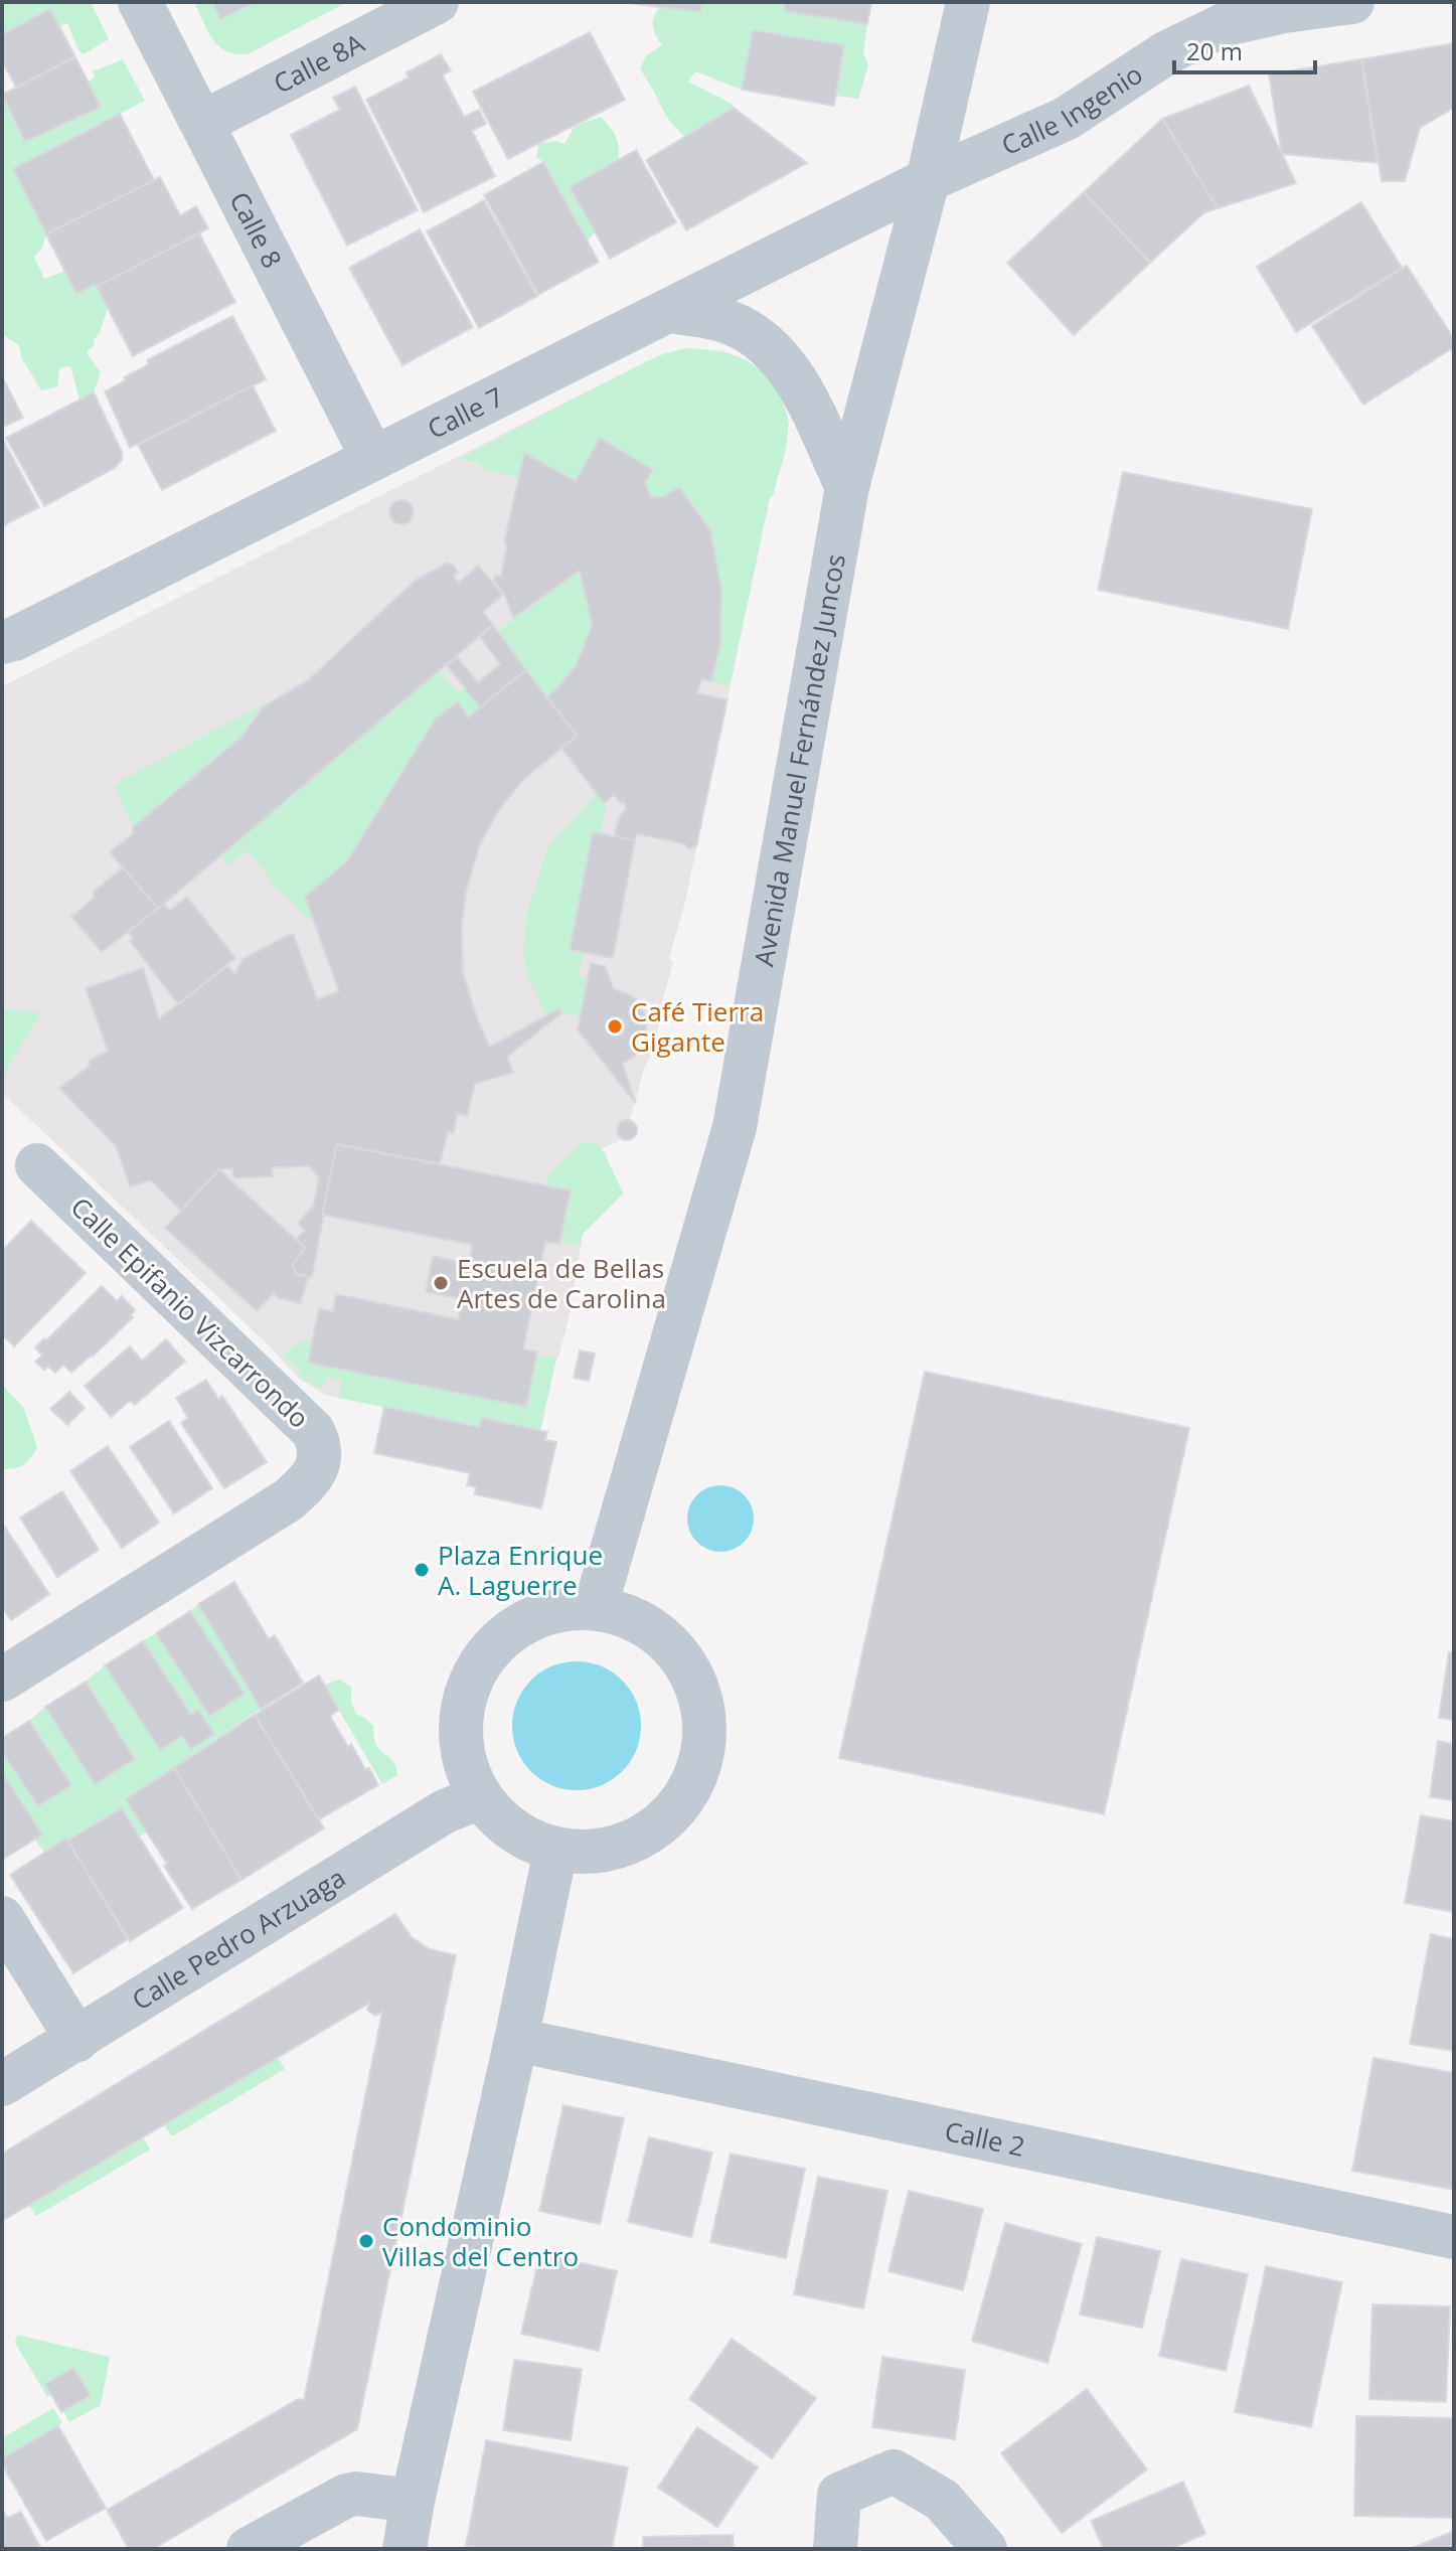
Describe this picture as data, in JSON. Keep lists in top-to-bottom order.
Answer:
{
  "streets": {
    "street": [
      "Calle 8A",
      "Calle Ingenio",
      "Calle 8",
      "Calle 7",
      "Avenida Manuel Fernández Juncos",
      "Calle Epifanio Vizcarrondo",
      "Calle Pedro Arzuaga",
      "Calle 2"
    ]
  },
  "crossings": [
    ["Calle 8A", "Calle 8"],
    ["Calle Ingenio", "Calle 7"],
    ["Calle Ingenio", "Avenida Manuel Fernández Juncos"],
    ["Calle 8", "Calle 7"],
    ["Calle 7", "Avenida Manuel Fernández Juncos"],
    ["Avenida Manuel Fernández Juncos", "Calle Pedro Arzuaga"]
  ],
  "places": [
    "Café Tierra Gigante",
    "Escuela de Bellas Artes de Carolina",
    "Plaza Enrique A. Laguerre",
    "Condominio Villas del Centro"
  ],
  "scale_bar": "20 m"
}
